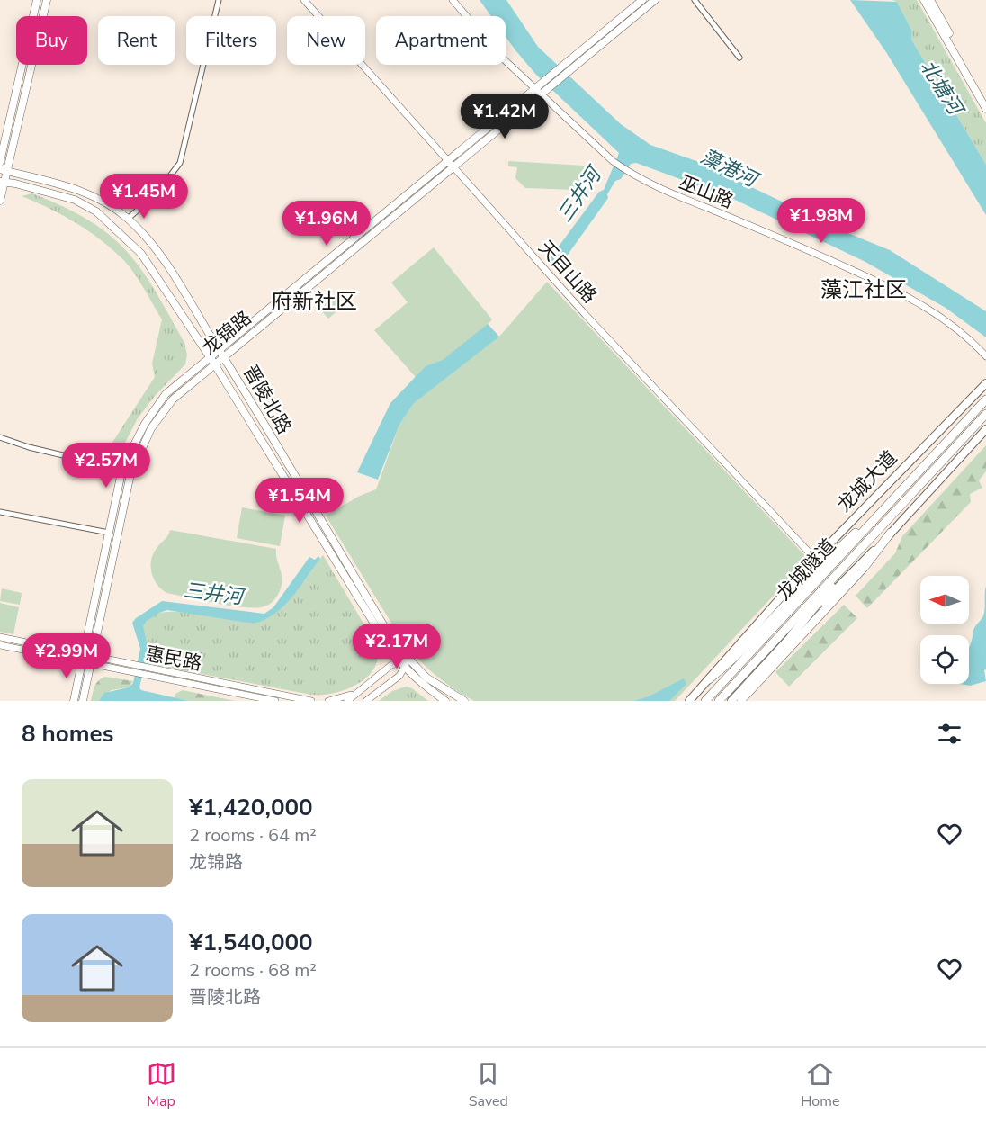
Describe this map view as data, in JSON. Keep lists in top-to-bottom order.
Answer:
{
  "streets": {
    "highway": ["龙城隧道"],
    "main road": ["龙锦路", "晋陵北路", "龙城大道"],
    "street": ["巫山路", "天目山路", "惠民路"]
  },
  "crossings": [
    ["巫山路", "龙锦路"],
    ["天目山路", "龙锦路"],
    ["天目山路", "龙城大道"],
    ["龙锦路", "晋陵北路"],
    ["龙锦路", "惠民路"]
  ],
  "districts": ["藻江社区", "府新社区"],
  "water": ["北塘河", "藻港河", "三井河"],
  "north": "left",
  "page": {
    "chip": [
      "Buy",
      "Rent",
      "Filters",
      "New",
      "Apartment"
    ],
    "price": [
      "¥1.42M",
      "¥1.45M",
      "¥1.98M",
      "¥1.96M",
      "¥2.57M",
      "¥1.54M",
      "¥2.17M",
      "¥2.99M"
    ],
    "heading": "8 homes",
    "list": [
      {
        "name": "¥1,420,000",
        "note": "2 rooms · 64 m² · 龙锦路"
      },
      {
        "name": "¥1,540,000",
        "note": "2 rooms · 68 m² · 晋陵北路"
      }
    ],
    "tabs": ["Map", "Saved", "Home"]
  }
}
